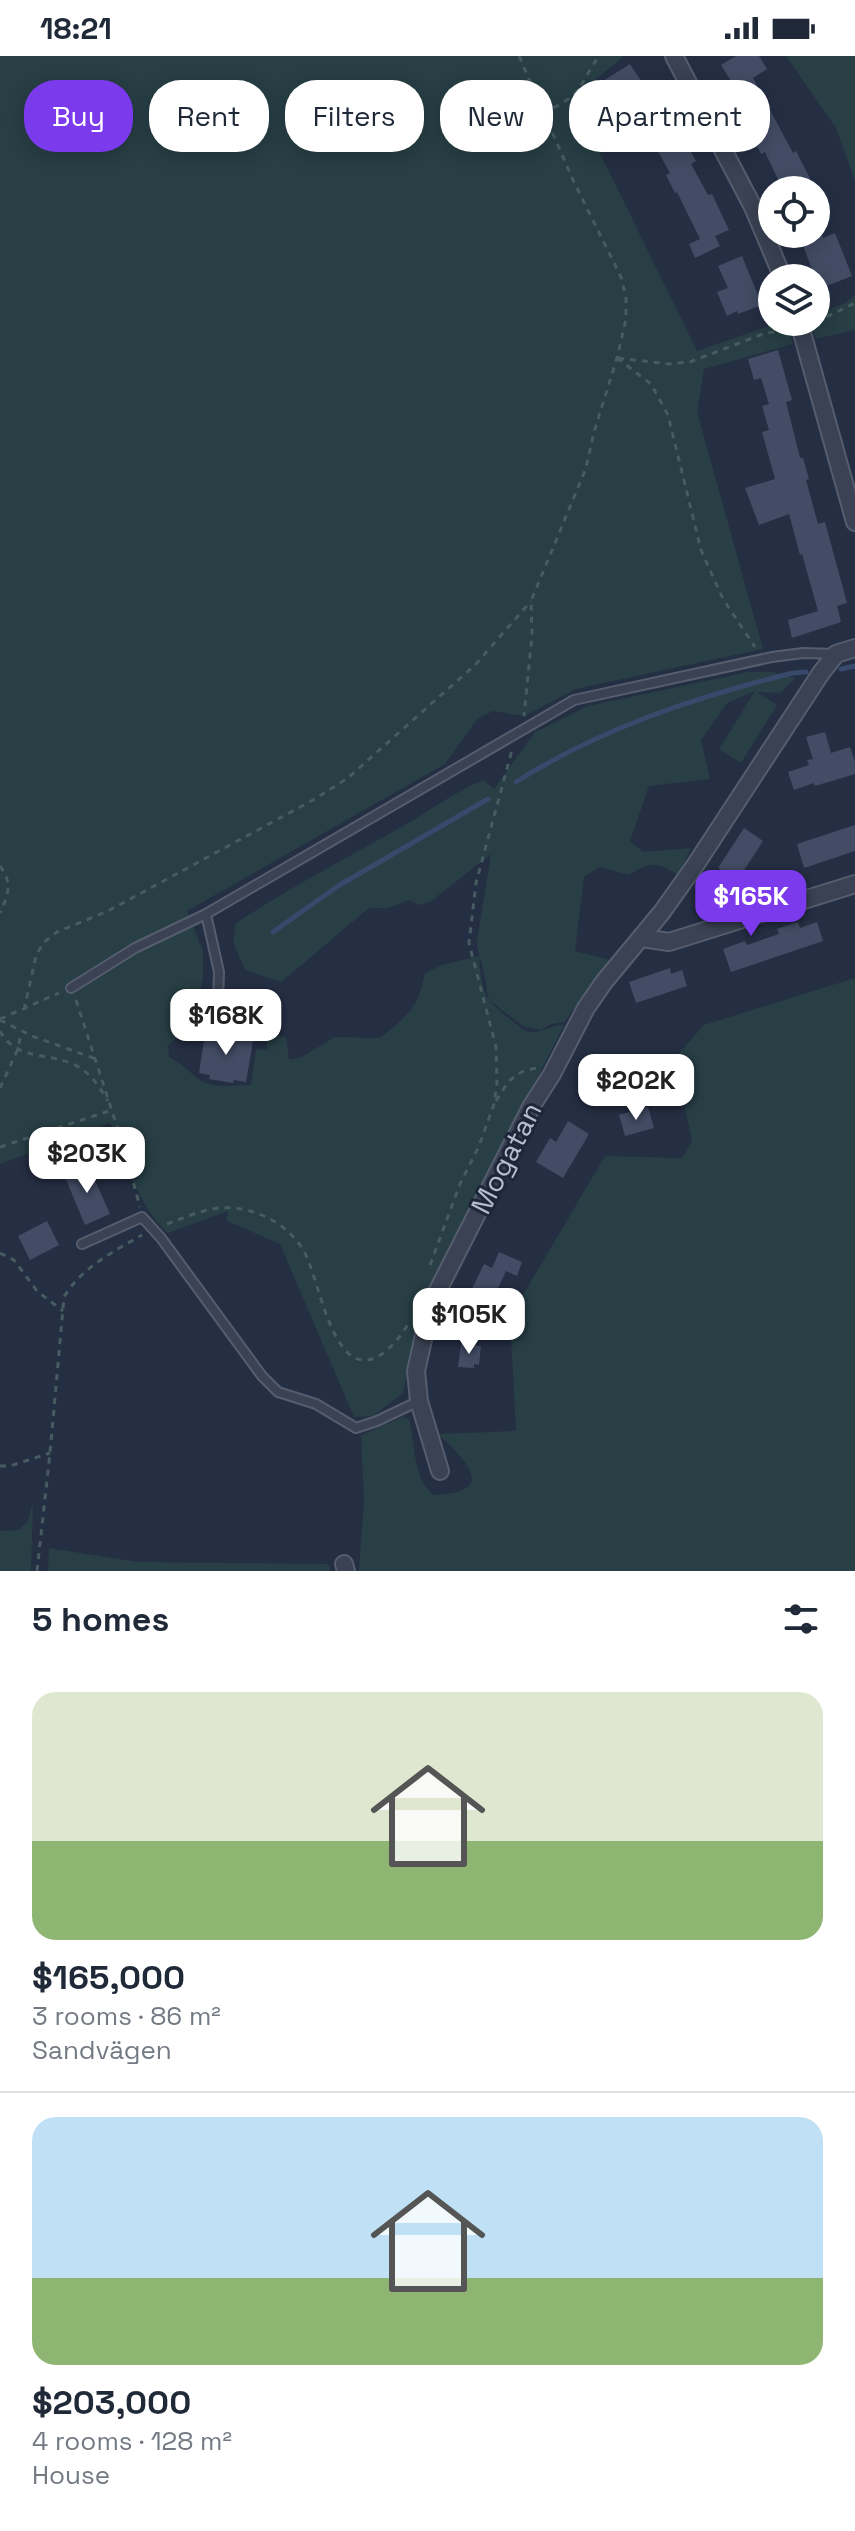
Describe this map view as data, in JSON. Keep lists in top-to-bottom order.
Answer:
{
  "streets": {
    "street": ["Mogatan"]
  },
  "page": {
    "status": "18:21",
    "chip": [
      "Buy",
      "Rent",
      "Filters",
      "New",
      "Apartment"
    ],
    "price": [
      "$165K",
      "$168K",
      "$202K",
      "$203K",
      "$105K"
    ],
    "heading": "5 homes",
    "list": [
      {
        "name": "$165,000",
        "note": "3 rooms · 86 m² · Sandvägen"
      },
      {
        "name": "$203,000",
        "note": "4 rooms · 128 m² · House"
      }
    ]
  }
}
